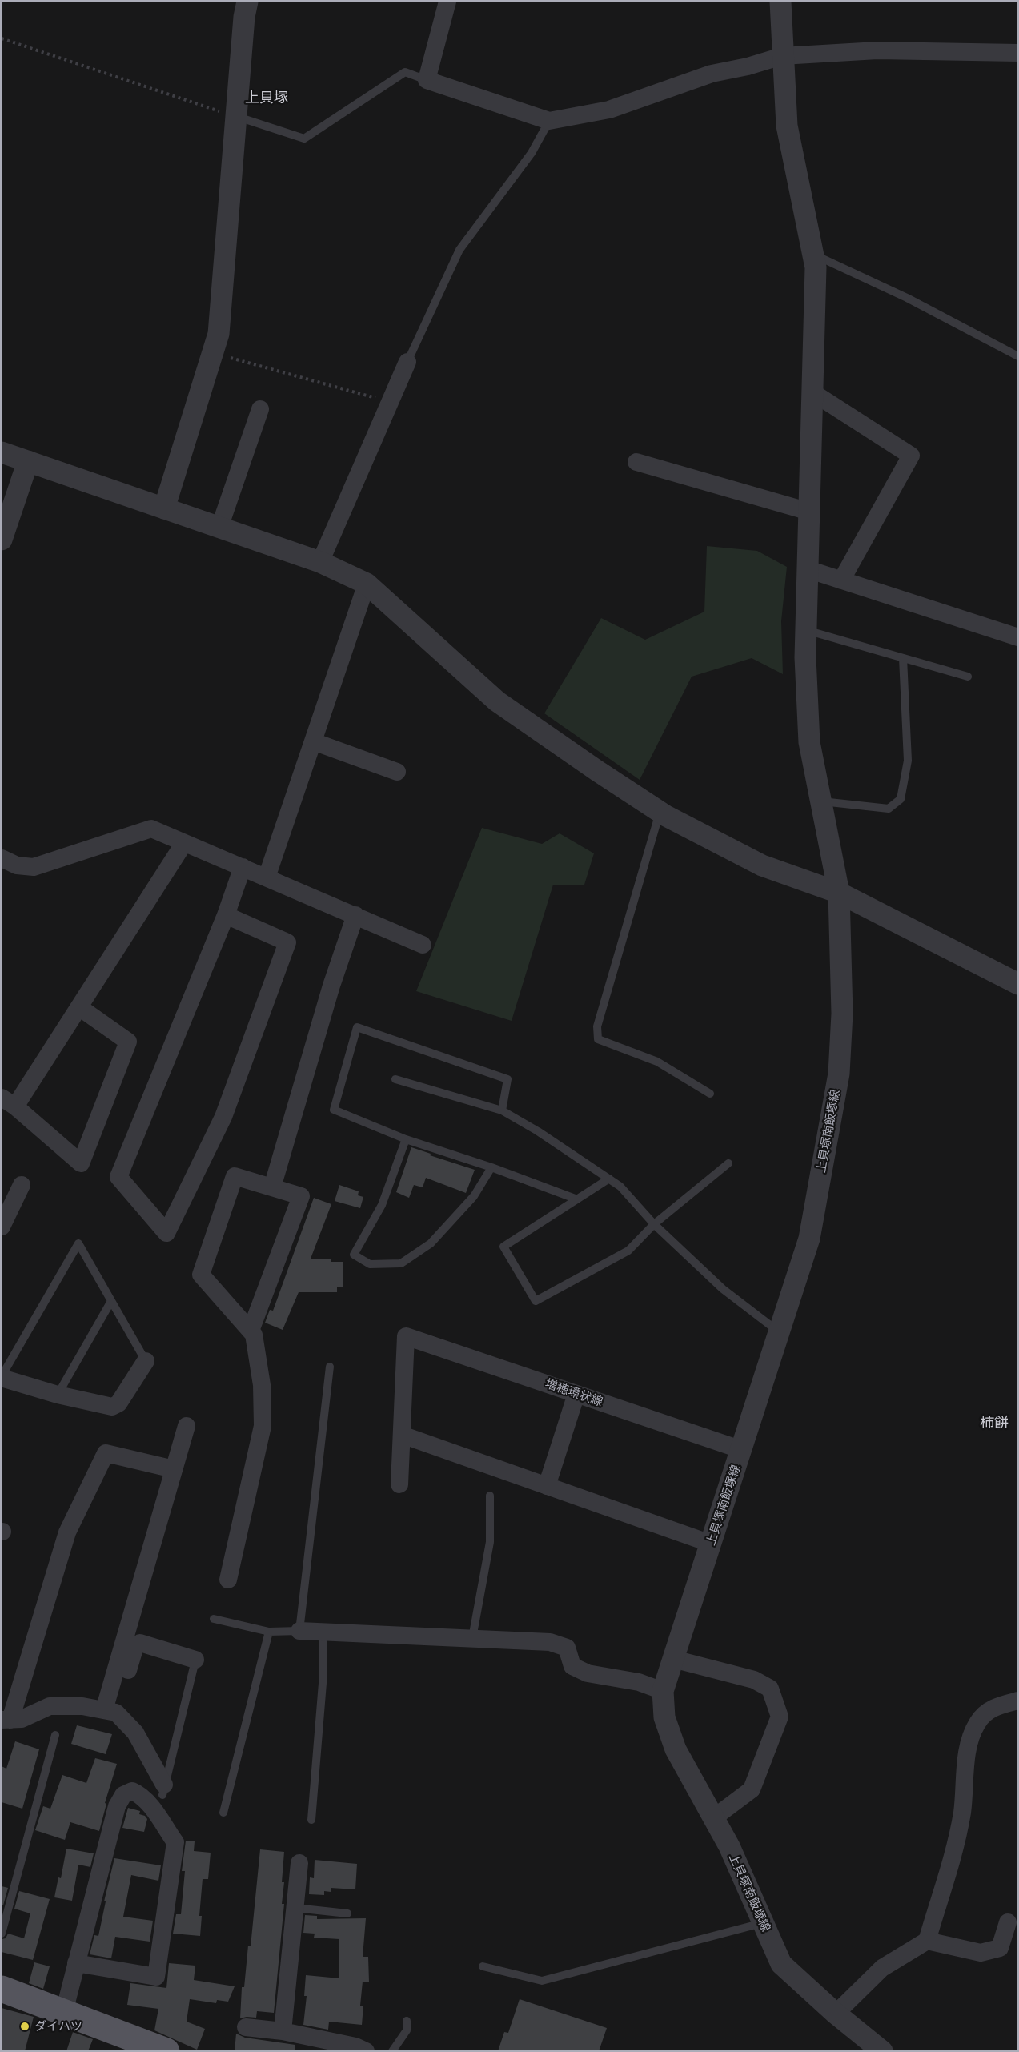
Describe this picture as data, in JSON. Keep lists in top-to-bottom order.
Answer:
{
  "streets": {
    "street": ["上貝塚南飯塚線", "増穂環状線"]
  },
  "crossings": [
    ["上貝塚南飯塚線", "増穂環状線"]
  ],
  "districts": ["上貝塚", "柿餅"],
  "places": ["ダイハツ"]
}
